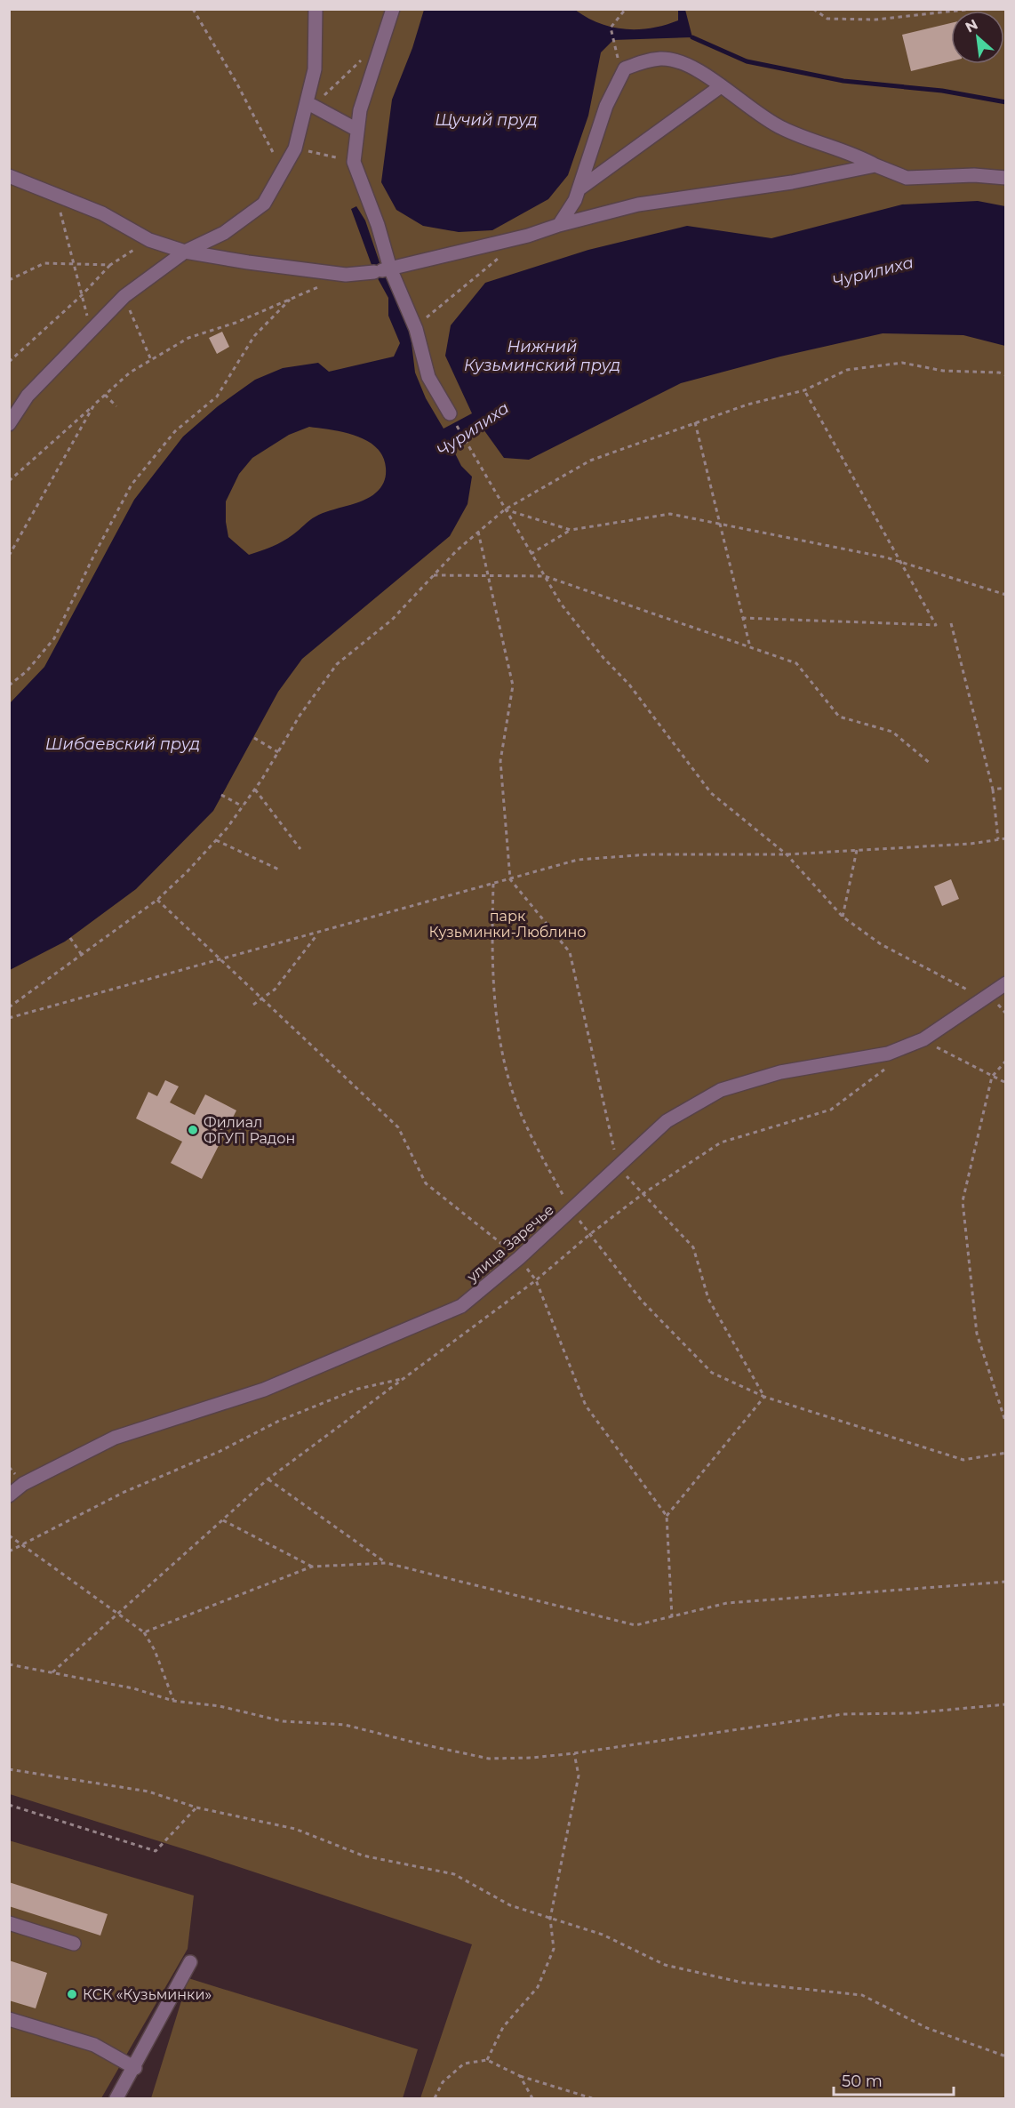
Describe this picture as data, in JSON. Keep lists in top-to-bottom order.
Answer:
{
  "streets": {
    "street": ["улица Заречье"]
  },
  "water": [
    "Щучий пруд",
    "Чурилиха",
    "Нижний Кузьминский пруд",
    "Шибаевский пруд"
  ],
  "parks": ["парк Кузьминки-Люблино"],
  "places": ["Филиал ФГУП Радон", "КСК «Кузьминки»"],
  "scale_bar": "50 m",
  "north": "top left"
}
